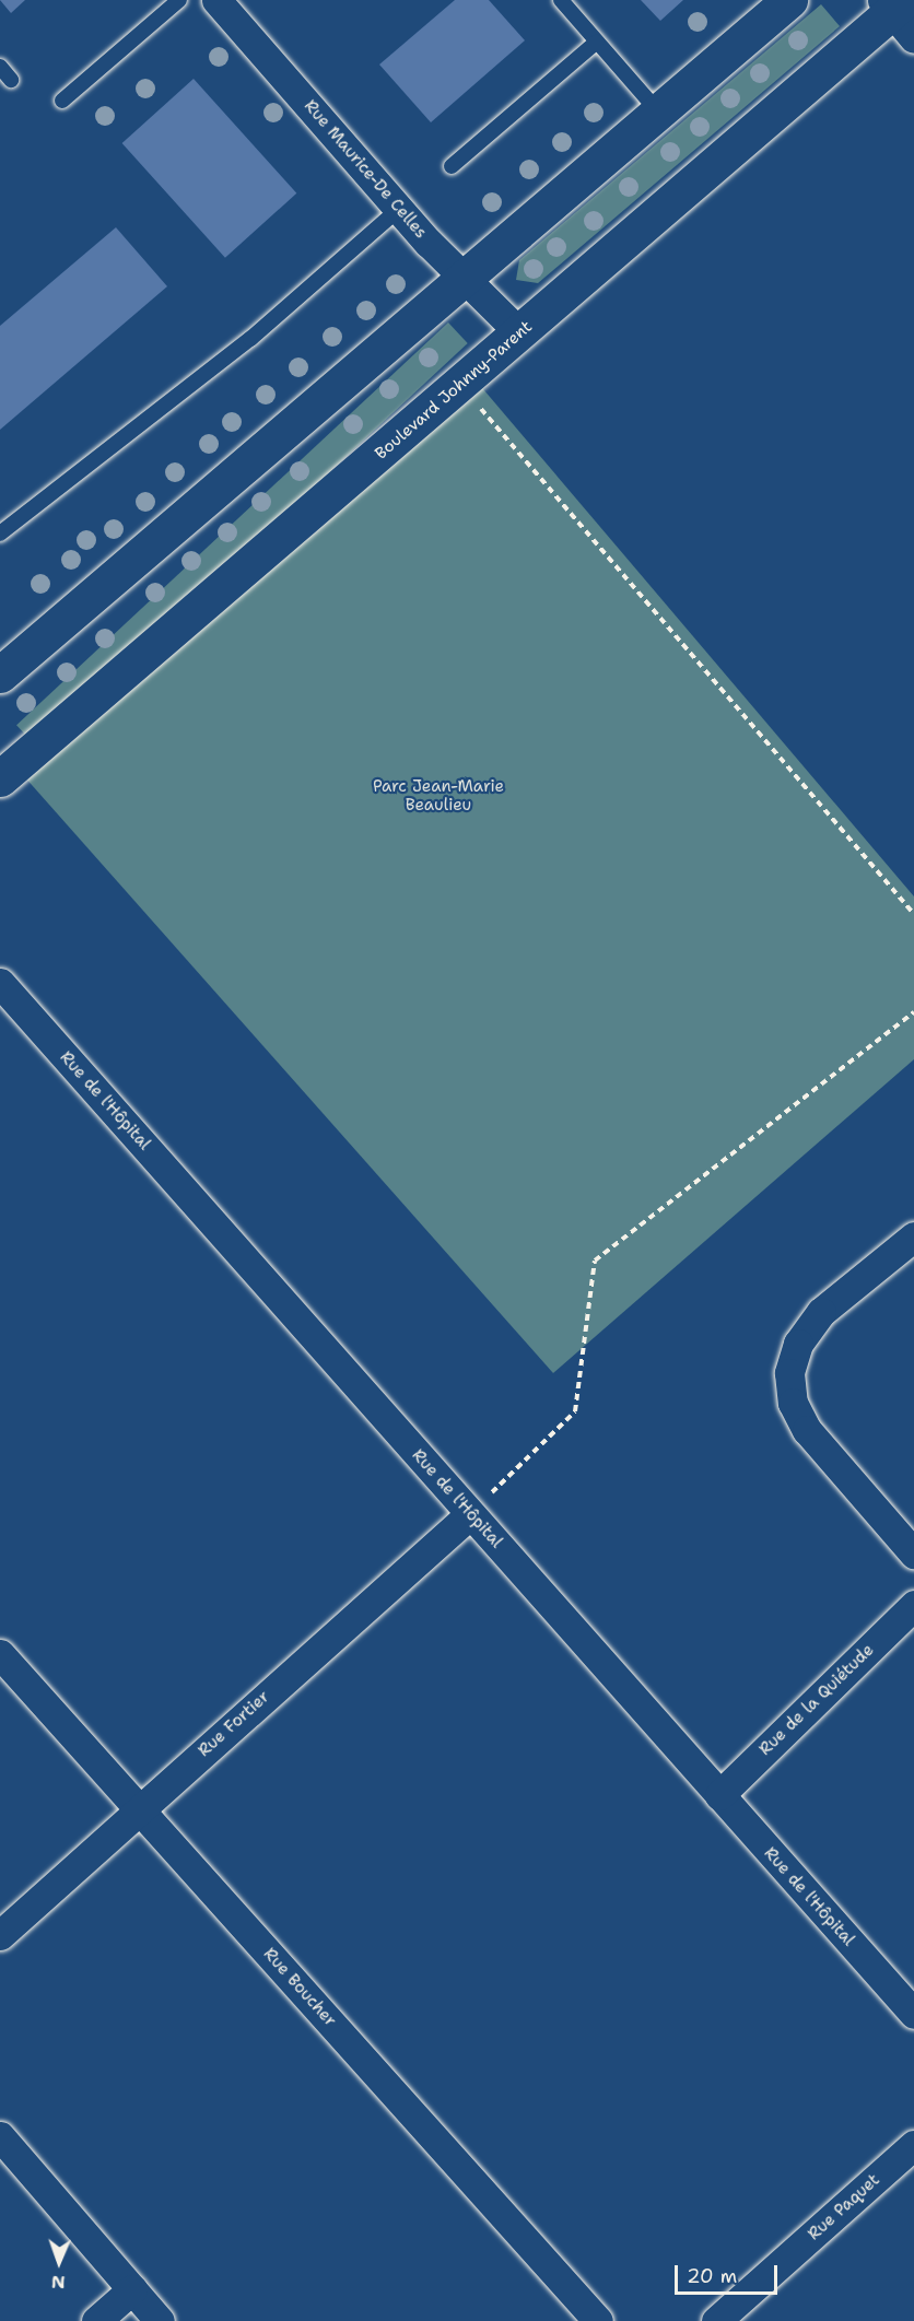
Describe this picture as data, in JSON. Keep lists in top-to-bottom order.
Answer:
{
  "streets": {
    "street": [
      "Rue Maurice-De Celles",
      "Boulevard Johnny-Parent",
      "Rue de l'Hôpital",
      "Rue de la Quiétude",
      "Rue Fortier",
      "Rue Boucher",
      "Rue Paquet"
    ]
  },
  "crossings": [
    ["Rue Maurice-De Celles", "Boulevard Johnny-Parent"],
    ["Rue de l'Hôpital", "Rue de la Quiétude"],
    ["Rue de l'Hôpital", "Rue Fortier"],
    ["Rue Fortier", "Rue Boucher"]
  ],
  "parks": ["Parc Jean-Marie Beaulieu"],
  "scale_bar": "20 m",
  "north": "bottom"
}
